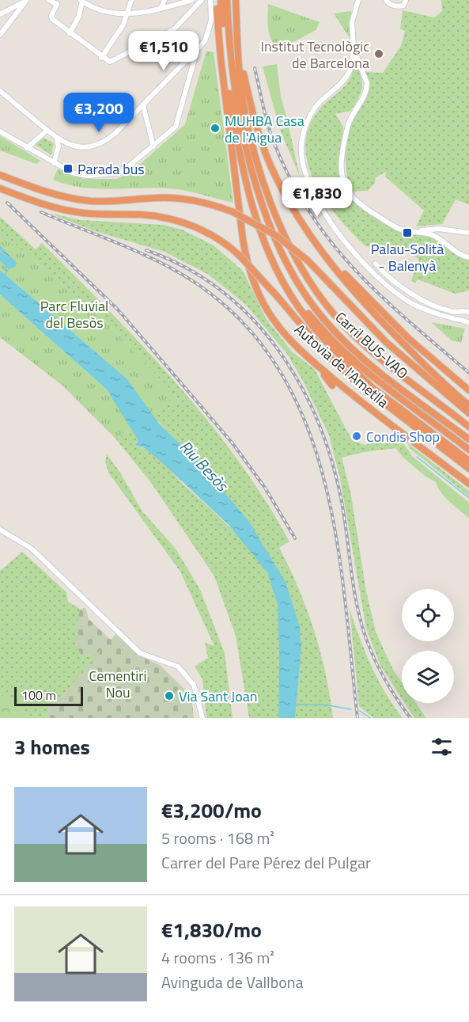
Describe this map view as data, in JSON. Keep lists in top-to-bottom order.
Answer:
{
  "streets": {
    "highway": ["Carril BUS-VAO", "Autovia de l'Ametlla"]
  },
  "water": ["Riu Besòs"],
  "parks": ["Parc Fluvial del Besòs", "Cementiri Nou"],
  "places": {
    "other": [
      "Institut Tecnològic de Barcelona",
      "MUHBA Casa de l'Aigua",
      "Condis Shop",
      "Via Sant Joan"
    ],
    "transit": ["Parada bus", "Palau-Solità - Balenyà"]
  },
  "scale_bar": "100 m",
  "page": {
    "price": ["€1,510", "€3,200", "€1,830"],
    "scale": "100 m",
    "heading": "3 homes",
    "list": [
      {
        "name": "€3,200/mo",
        "note": "5 rooms · 168 m² · Carrer del Pare Pérez del Pulgar"
      },
      {
        "name": "€1,830/mo",
        "note": "4 rooms · 136 m² · Avinguda de Vallbona"
      }
    ]
  }
}
